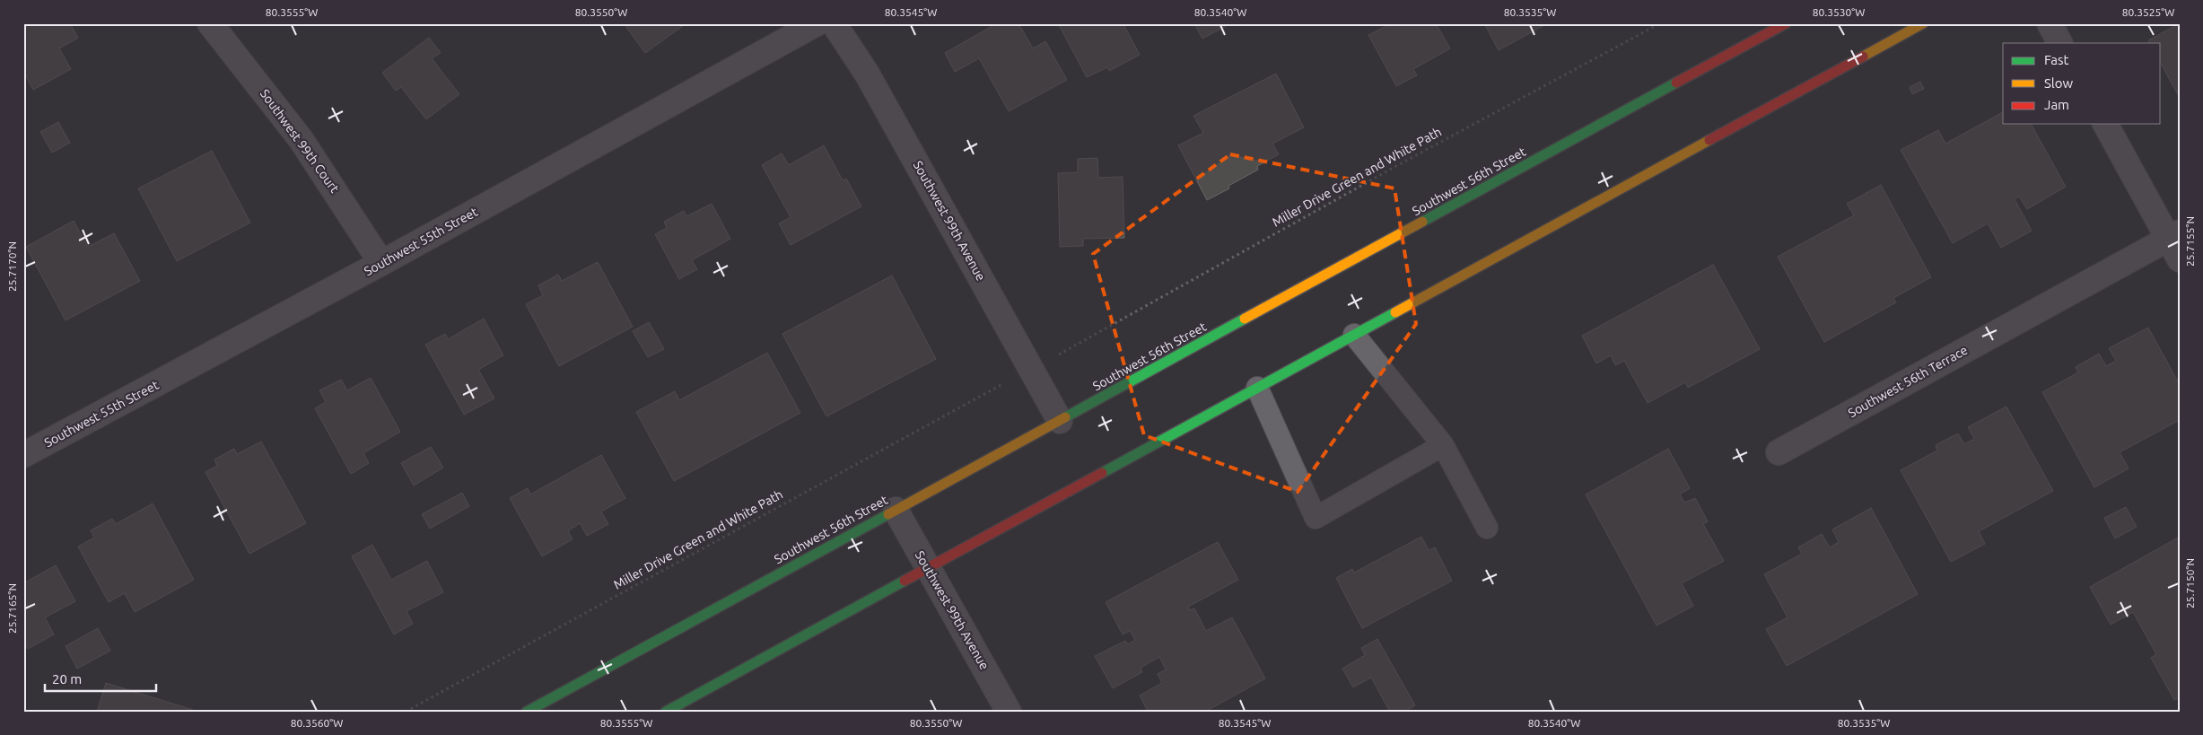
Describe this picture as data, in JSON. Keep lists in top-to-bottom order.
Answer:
{
  "streets": {
    "main road": ["Southwest 56th Street"],
    "street": [
      "Southwest 99th Court",
      "Southwest 99th Avenue",
      "Southwest 55th Street",
      "Southwest 56th Terrace"
    ],
    "path": ["Miller Drive Green and White Path"]
  },
  "crossings": [
    ["Southwest 99th Court", "Southwest 55th Street"],
    ["Southwest 56th Street", "Southwest 99th Avenue"]
  ],
  "legend": ["Fast", "Slow", "Jam"],
  "scale_bar": "20 m",
  "coordinates": [
    "80.3555°W",
    "80.3550°W",
    "80.3545°W",
    "80.3540°W",
    "80.3535°W",
    "80.3530°W",
    "80.3525°W",
    "25.7155°N",
    "25.7170°N",
    "25.7150°N",
    "25.7165°N",
    "80.3560°W"
  ]
}
